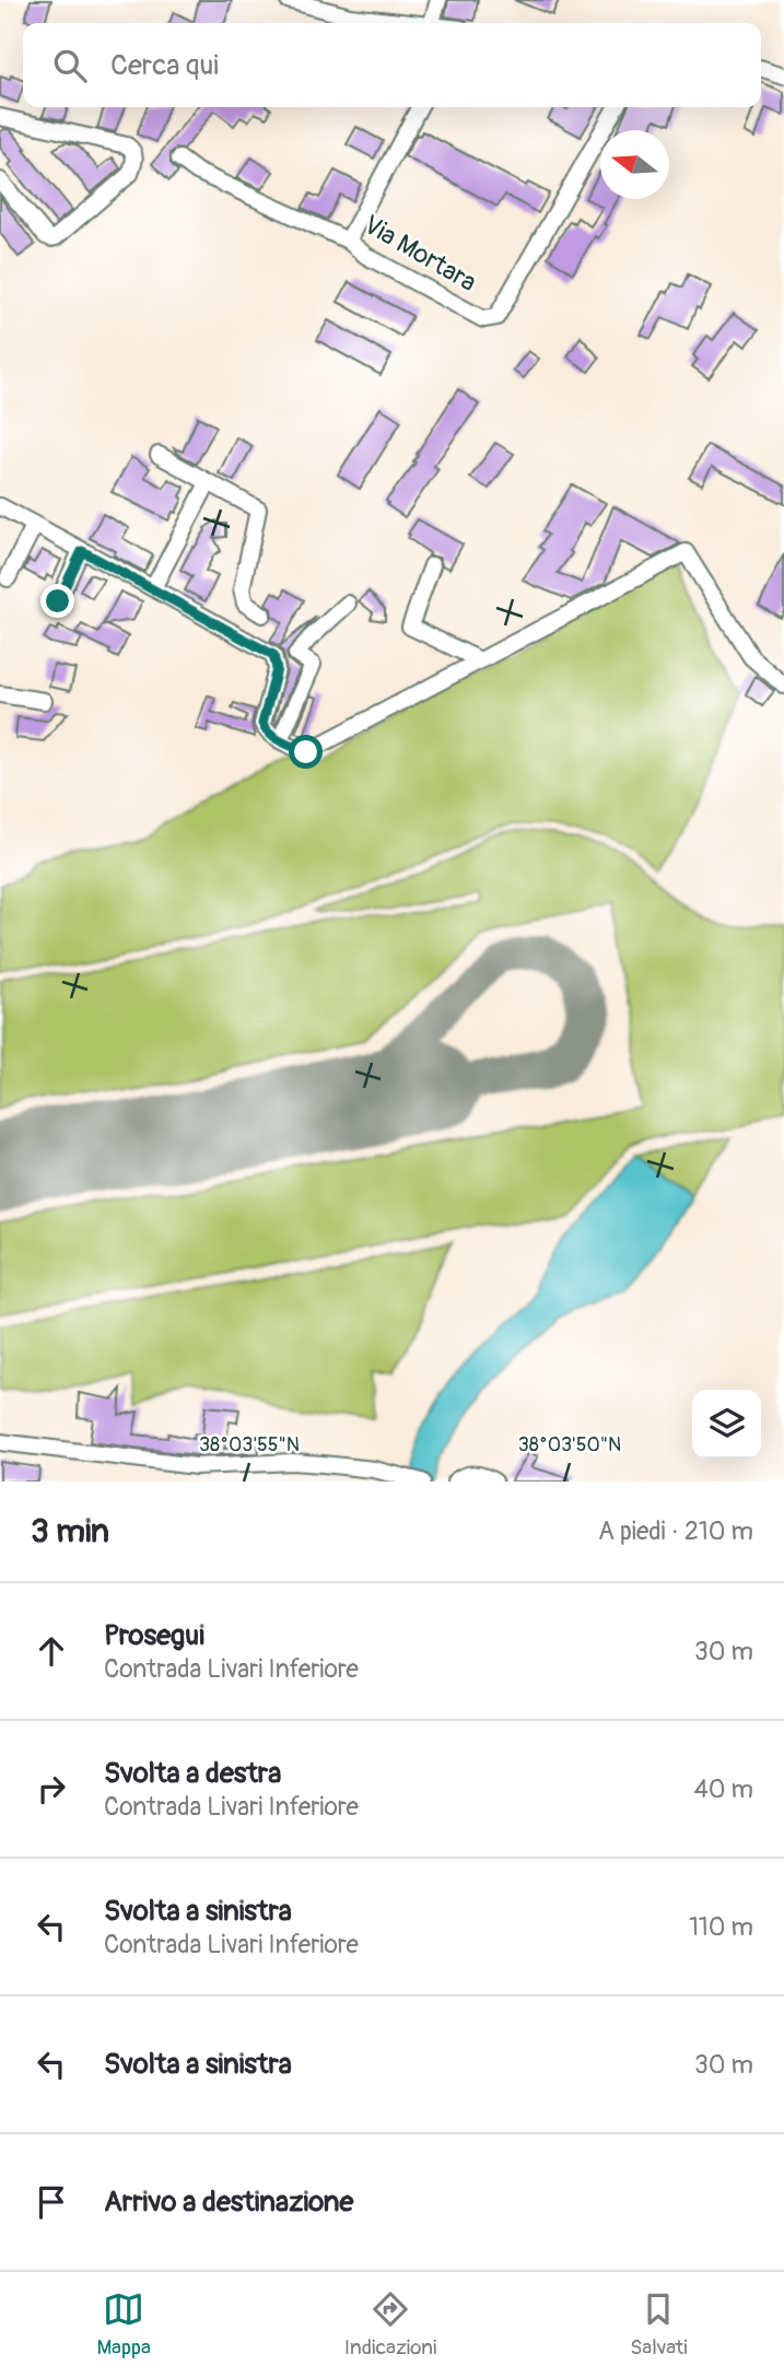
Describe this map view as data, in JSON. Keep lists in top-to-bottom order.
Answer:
{
  "streets": {
    "street": ["Via Mortara"]
  },
  "north": "left",
  "page": {
    "search": "Cerca qui",
    "heading": ["3 min", "A piedi · 210 m"],
    "list": [
      ["Prosegui", "Contrada Livari Inferiore", "30 m"],
      ["Svolta a destra", "Contrada Livari Inferiore", "40 m"],
      ["Svolta a sinistra", "Contrada Livari Inferiore", "110 m"],
      ["Svolta a sinistra", "30 m"],
      "Arrivo a destinazione"
    ],
    "nav": ["Mappa", "Indicazioni", "Salvati"]
  },
  "coordinates": ["38°03'55\"N", "38°03'50\"N"]
}
